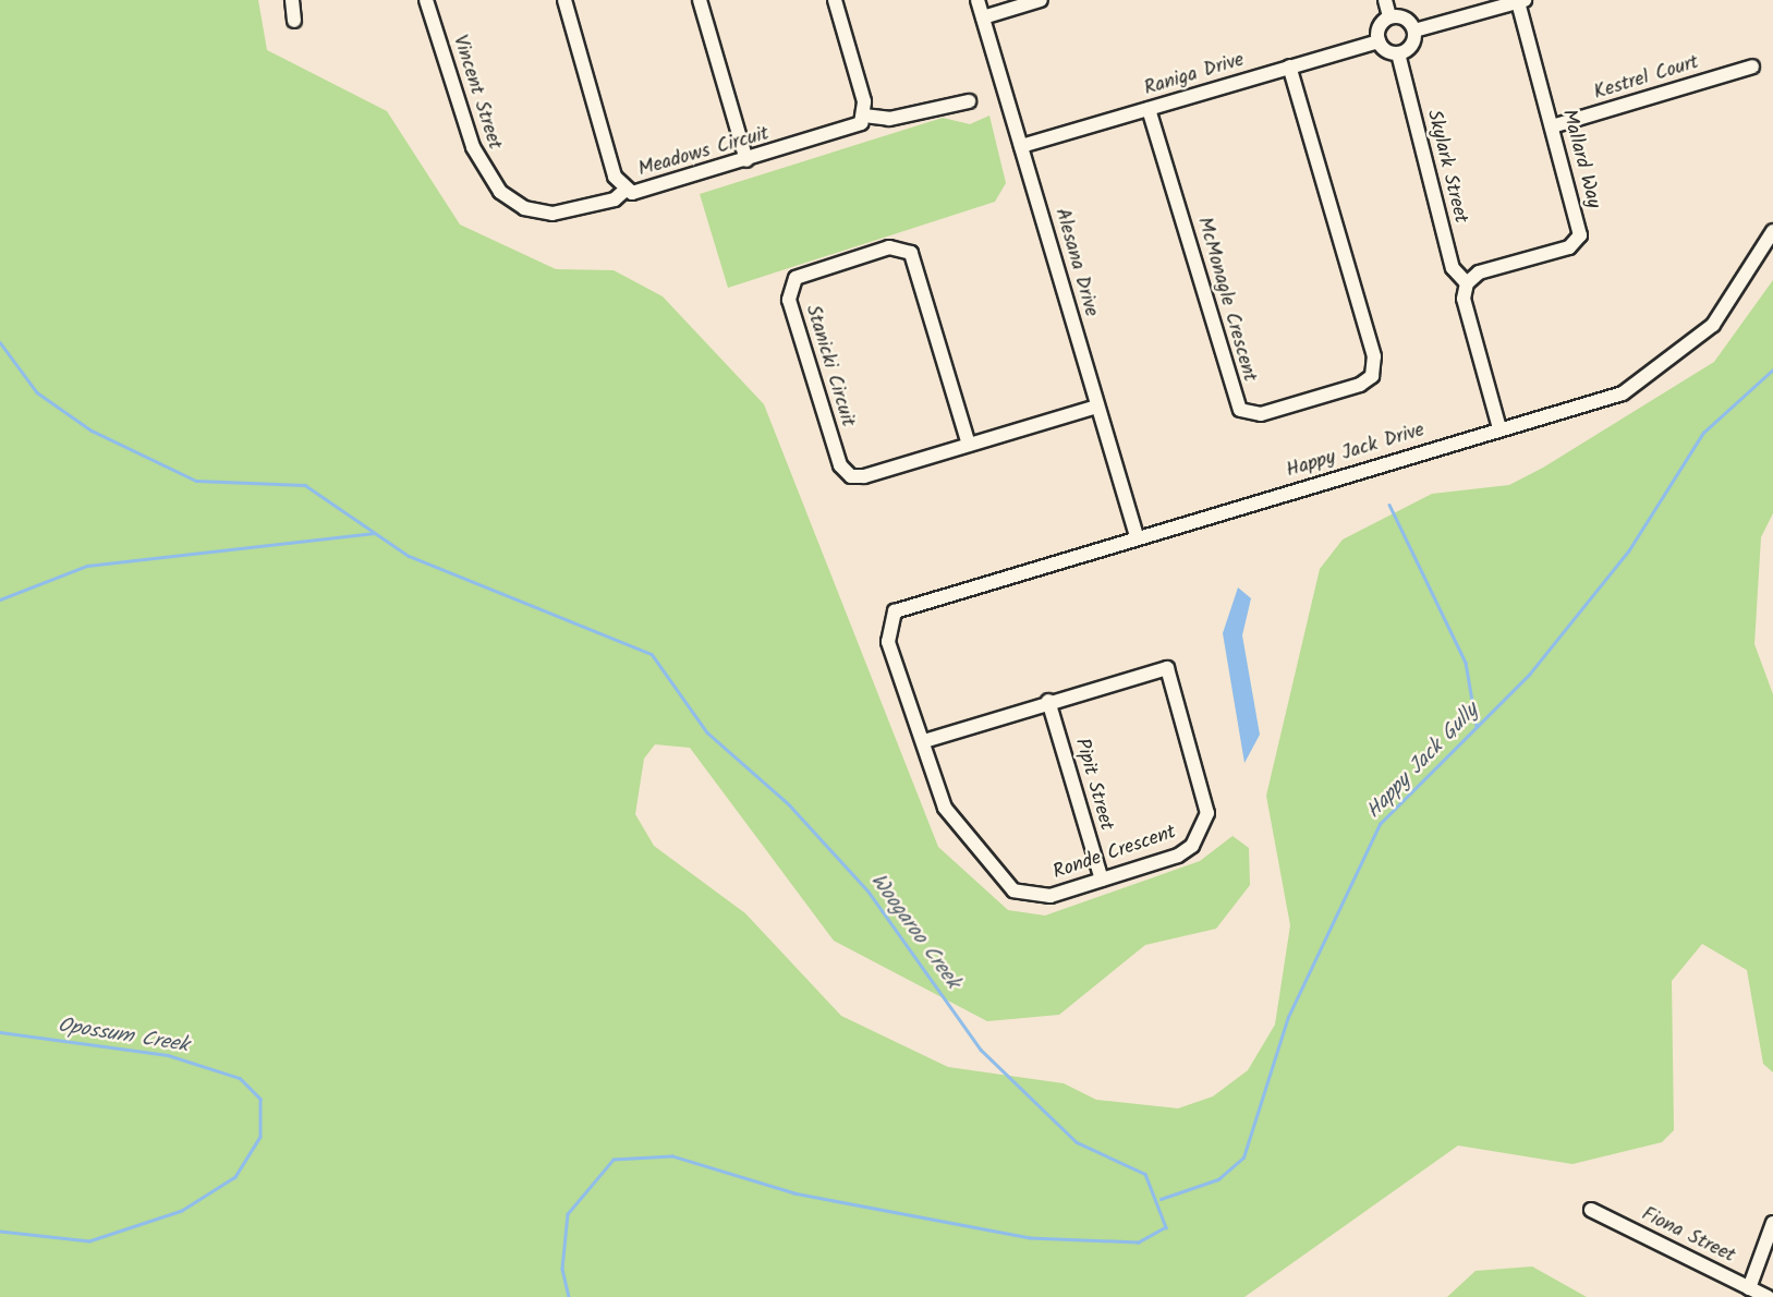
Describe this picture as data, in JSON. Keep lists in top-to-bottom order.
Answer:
{
  "streets": {
    "street": [
      "Raniga Drive",
      "Kestrel Court",
      "Vincent Street",
      "Meadows Circuit",
      "Mallard Way",
      "Skylark Street",
      "Alesana Drive",
      "McMonagle Crescent",
      "Stanicki Circuit",
      "Happy Jack Drive",
      "Pipit Street",
      "Ronde Crescent",
      "Fiona Street"
    ]
  },
  "crossings": [
    ["Raniga Drive", "Skylark Street"],
    ["Raniga Drive", "Alesana Drive"],
    ["Raniga Drive", "McMonagle Crescent"],
    ["Kestrel Court", "Mallard Way"],
    ["Vincent Street", "Meadows Circuit"],
    ["Mallard Way", "Skylark Street"],
    ["Alesana Drive", "Stanicki Circuit"],
    ["Alesana Drive", "Happy Jack Drive"],
    ["Happy Jack Drive", "Ronde Crescent"],
    ["Pipit Street", "Ronde Crescent"]
  ],
  "water": ["Happy Jack Gully", "Woogaroo Creek", "Opossum Creek"]
}
